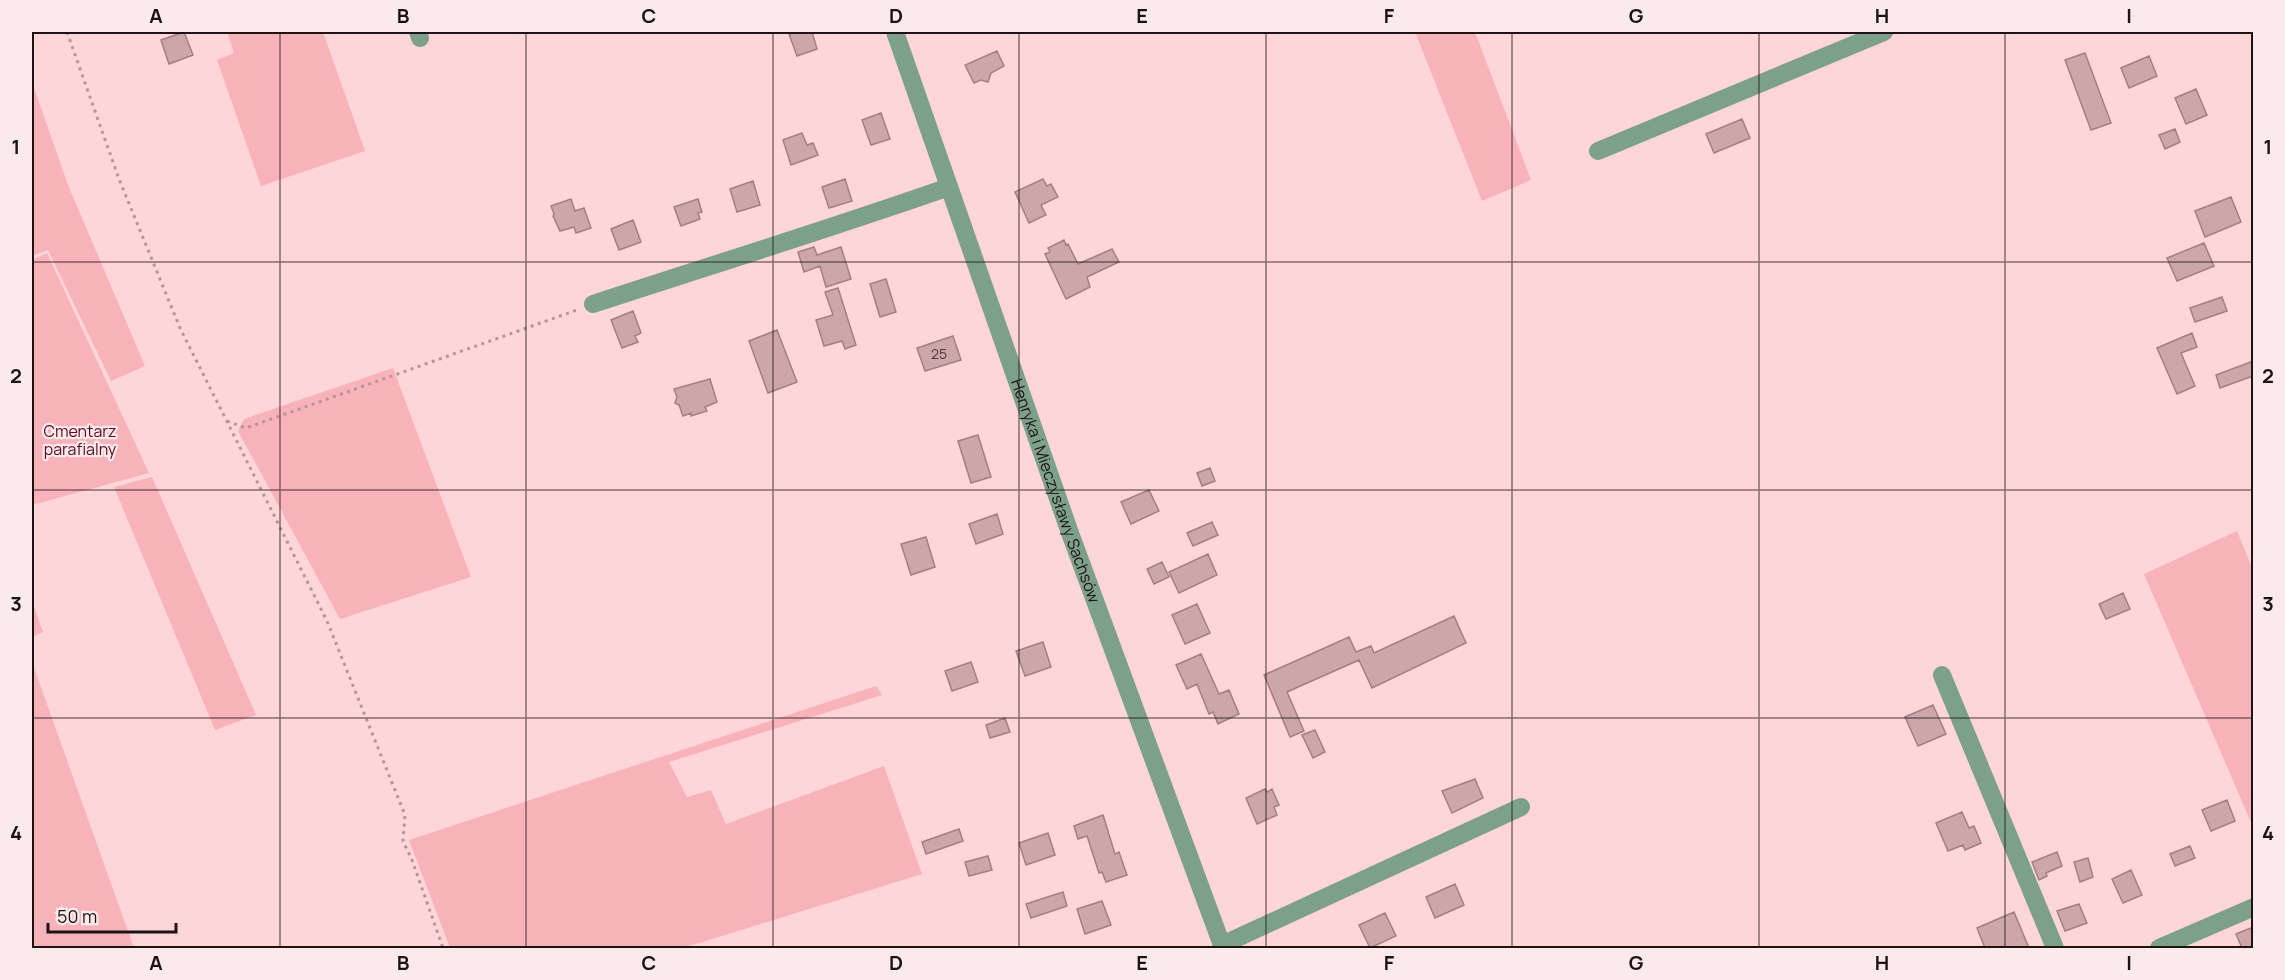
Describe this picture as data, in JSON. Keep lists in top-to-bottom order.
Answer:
{
  "streets": {
    "street": ["Henryka i Mieczysławy Sachsów"]
  },
  "parks": ["Cmentarz parafialny"],
  "house_numbers": ["25"],
  "scale_bar": "50 m",
  "grid": {
    "columns": [
      "A",
      "B",
      "C",
      "D",
      "E",
      "F",
      "G",
      "H",
      "I"
    ],
    "rows": [
      "1",
      "2",
      "3",
      "4"
    ]
  }
}
